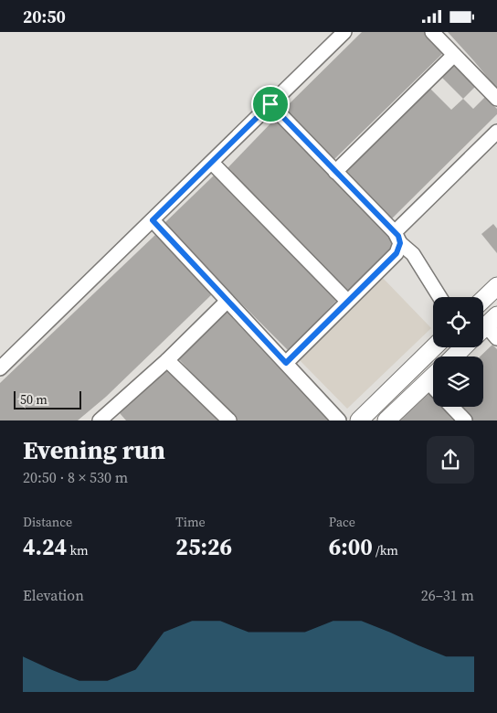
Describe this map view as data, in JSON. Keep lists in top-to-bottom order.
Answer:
{
  "scale_bar": "50 m",
  "page": {
    "status": "20:50",
    "scale": "50 m",
    "heading": ["Evening run", "20:50 · 8 × 530 m"],
    "stats": [
      ["Distance", "4.24 km"],
      ["Time", "25:26"],
      ["Pace", "6:00 /km"]
    ],
    "chart": ["Elevation", "26–31 m"]
  }
}
